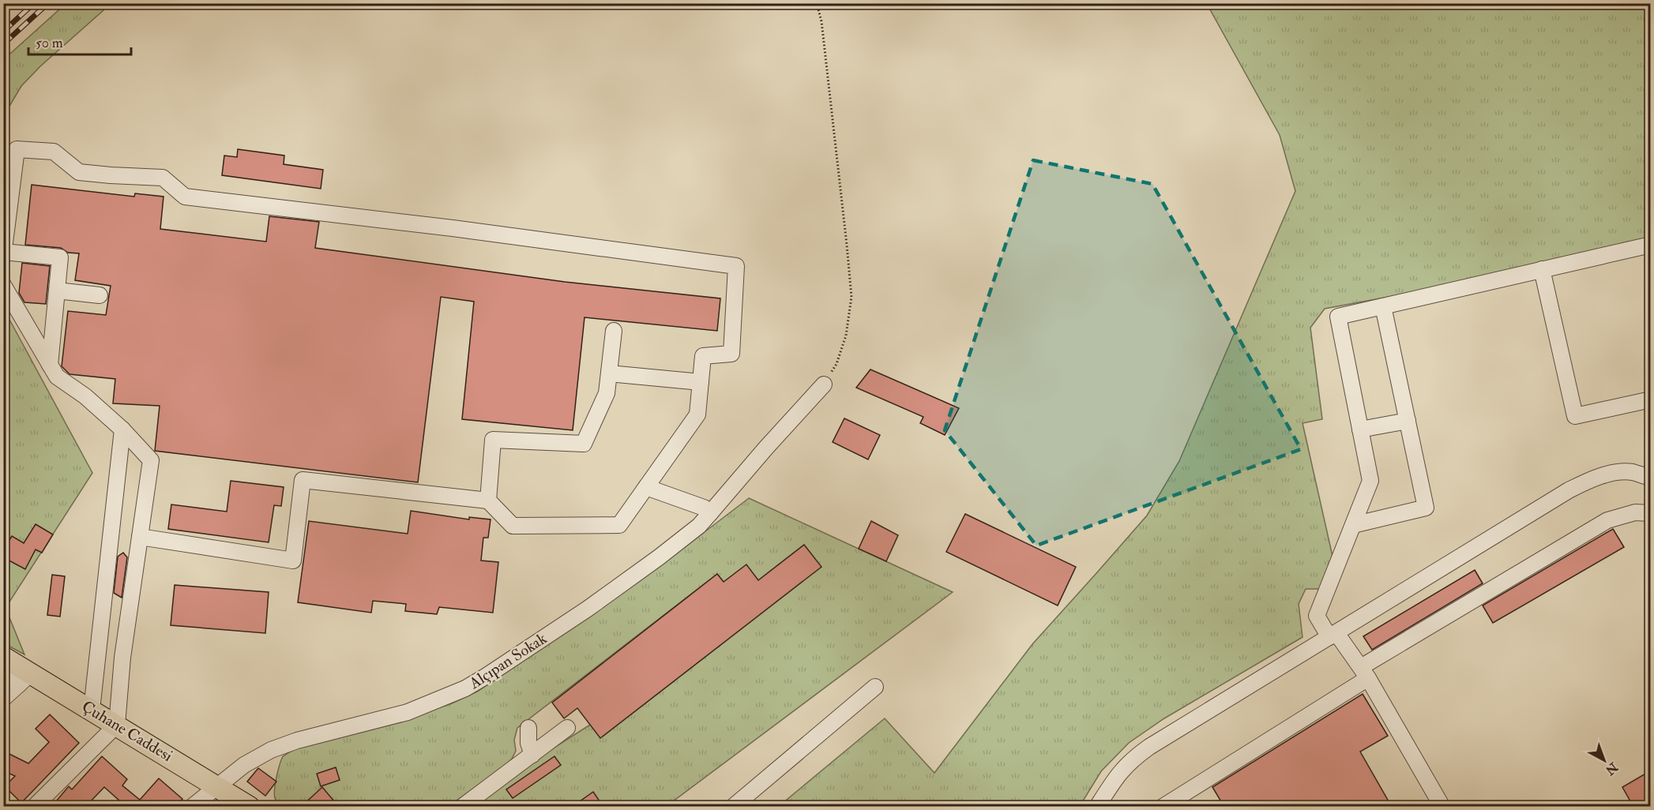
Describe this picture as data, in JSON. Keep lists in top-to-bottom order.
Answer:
{
  "streets": {
    "main road": ["Çuhane Caddesi"],
    "street": ["Alçıpan Sokak"]
  },
  "crossings": [
    ["Alçıpan Sokak", "Çuhane Caddesi"]
  ],
  "scale_bar": "50 m",
  "north": "bottom right"
}
